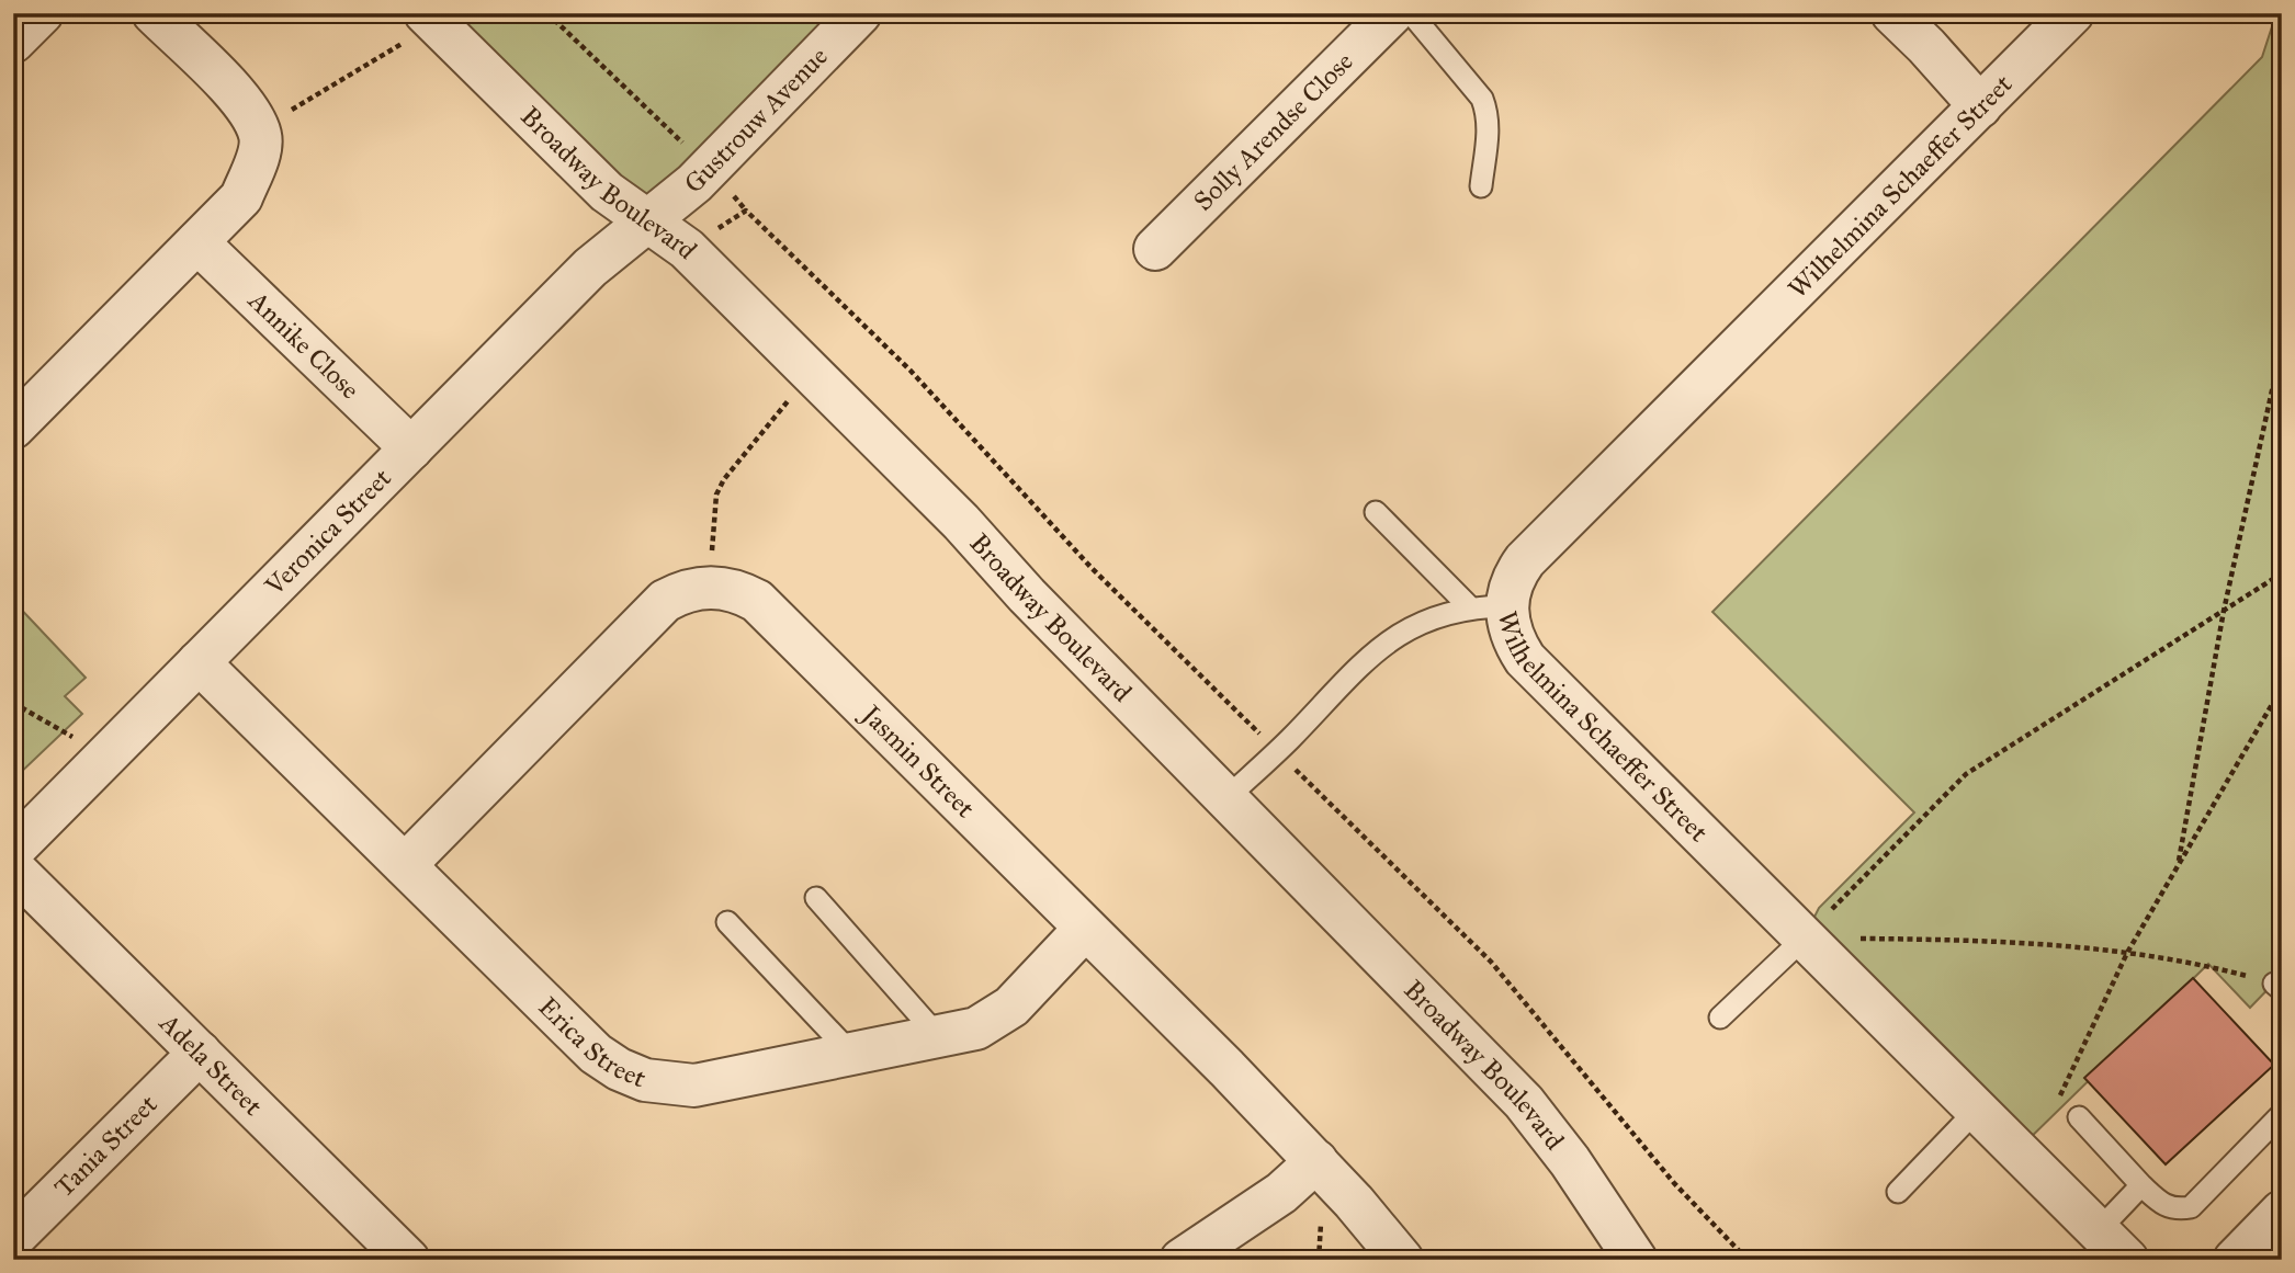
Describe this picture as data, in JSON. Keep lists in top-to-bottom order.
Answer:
{
  "streets": {
    "street": [
      "Gustrouw Avenue",
      "Solly Arendse Close",
      "Broadway Boulevard",
      "Wilhelmina Schaeffer Street",
      "Annike Close",
      "Veronica Street",
      "Jasmin Street",
      "Erica Street",
      "Adela Street",
      "Tania Street"
    ]
  },
  "crossings": [
    ["Gustrouw Avenue", "Broadway Boulevard"],
    ["Gustrouw Avenue", "Veronica Street"],
    ["Broadway Boulevard", "Veronica Street"],
    ["Annike Close", "Veronica Street"],
    ["Veronica Street", "Erica Street"],
    ["Jasmin Street", "Erica Street"],
    ["Adela Street", "Tania Street"]
  ]
}
